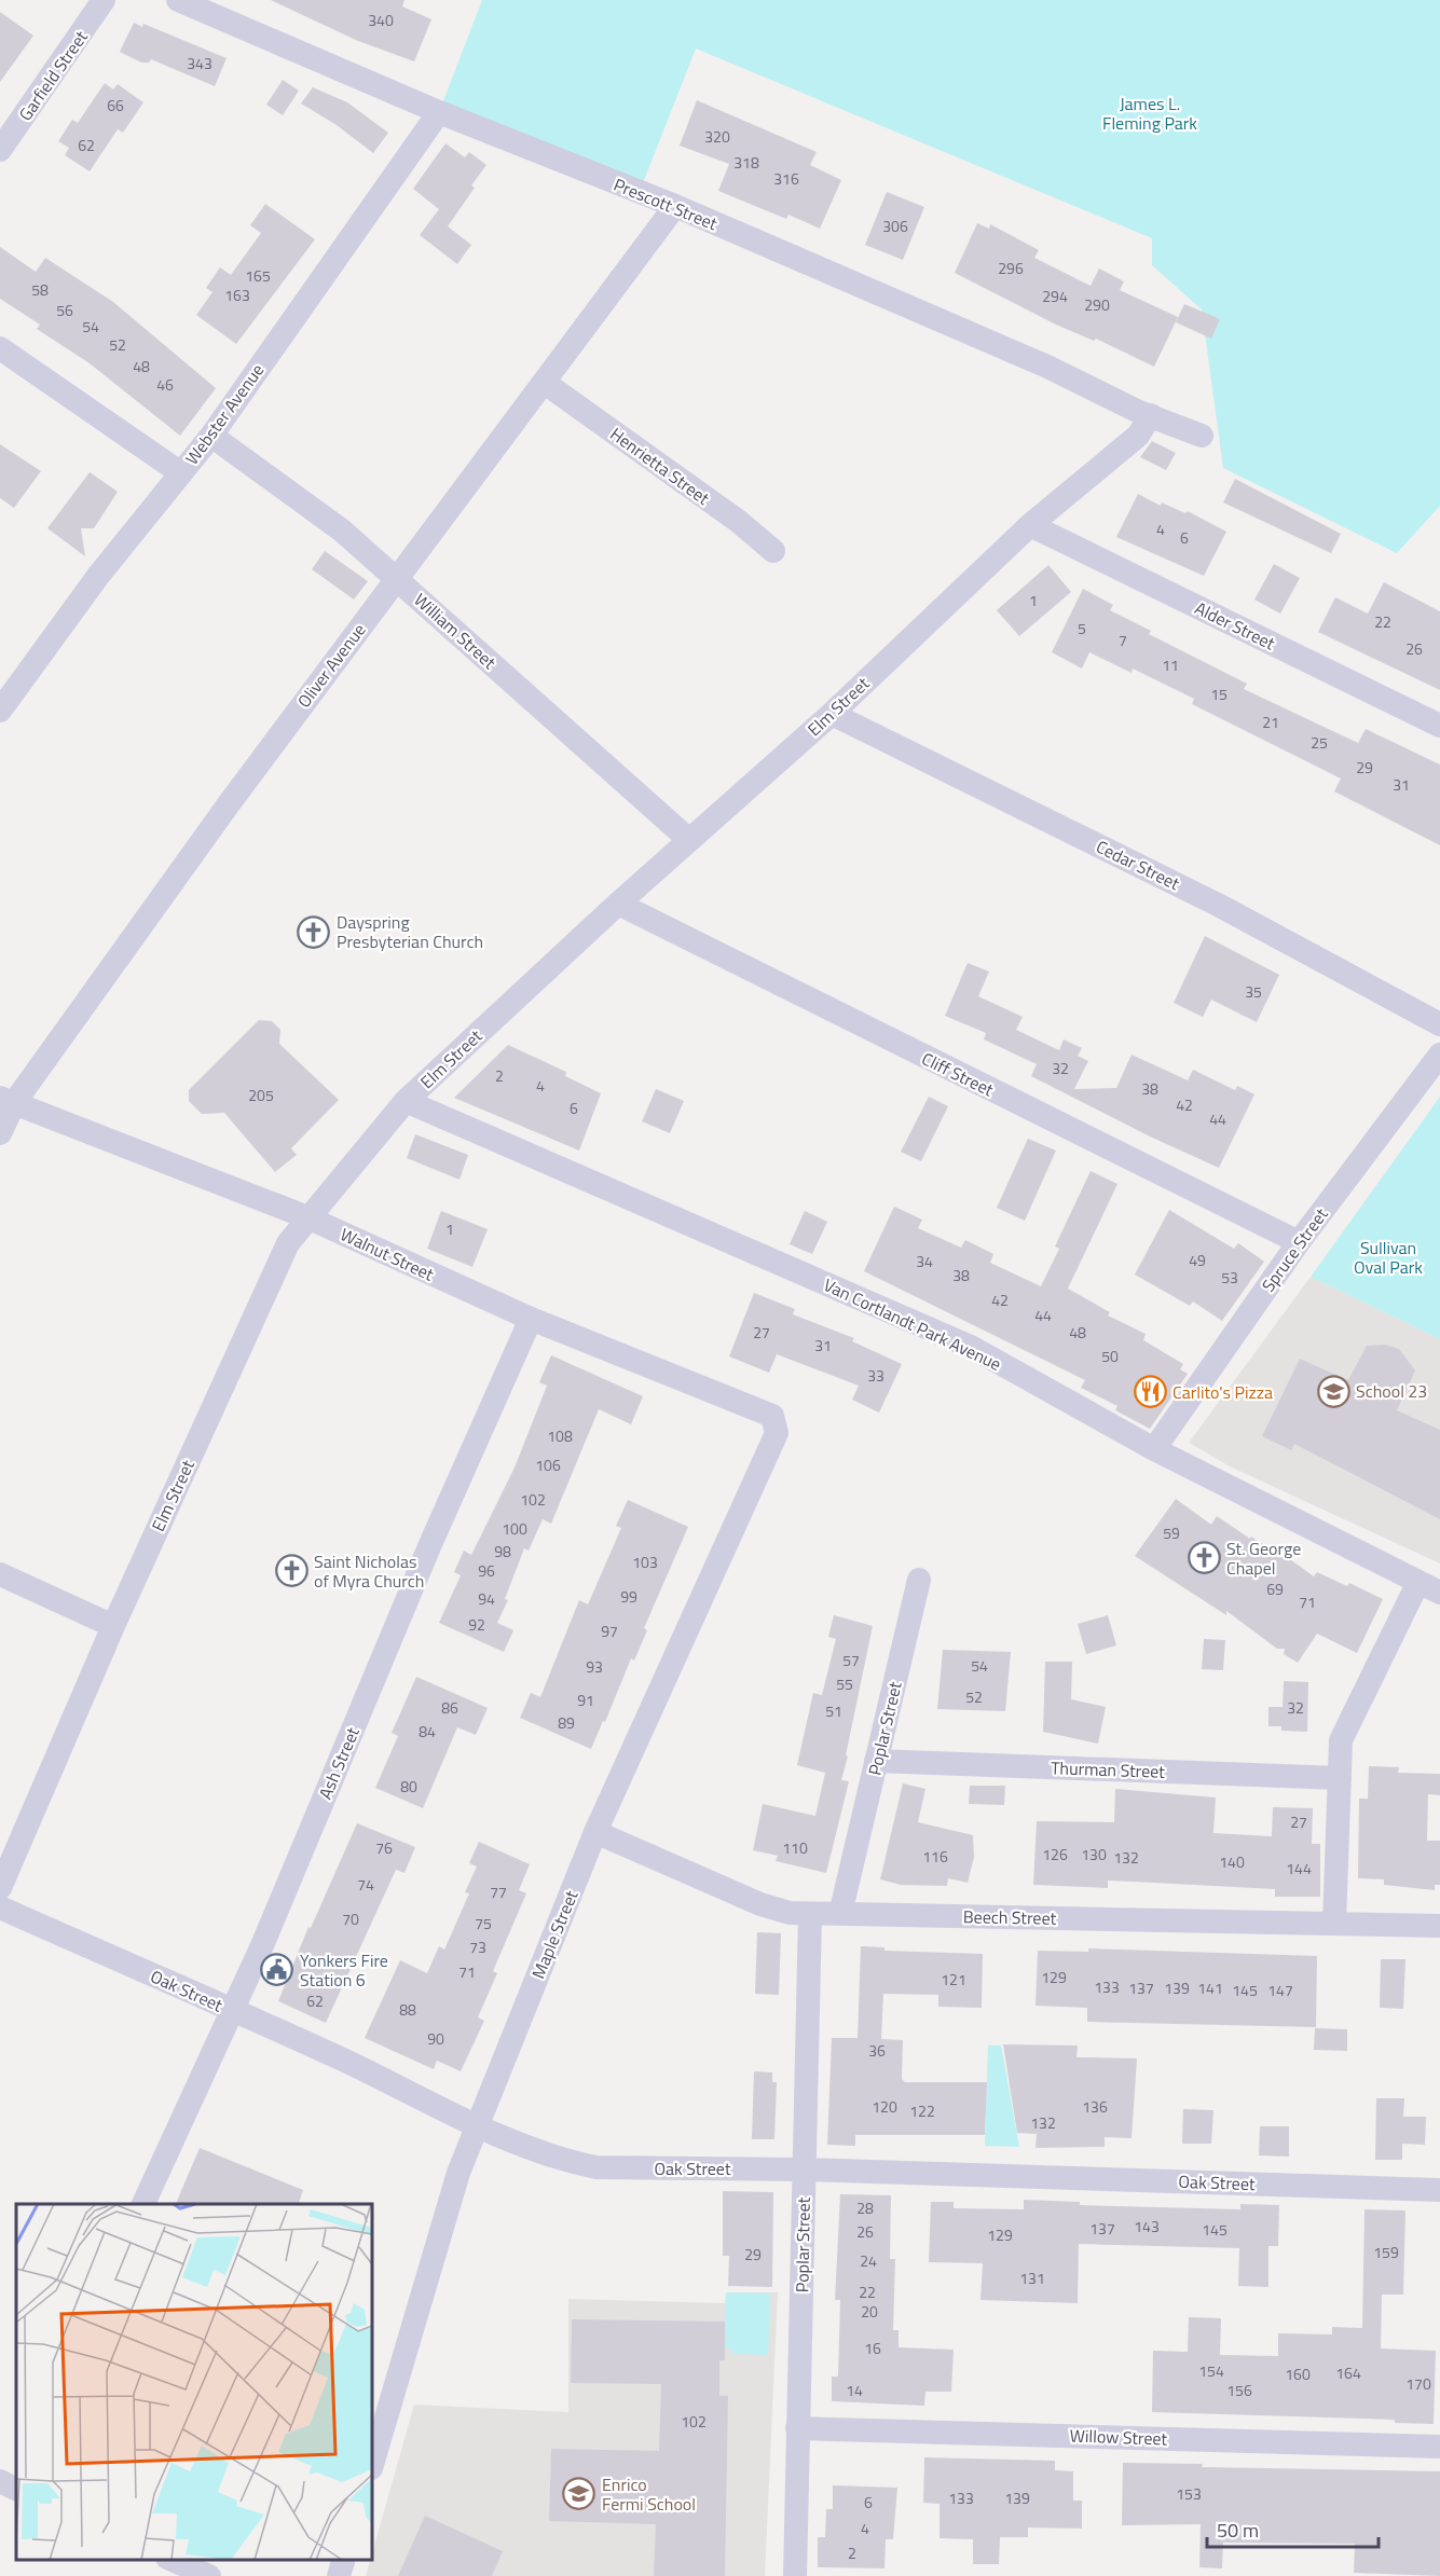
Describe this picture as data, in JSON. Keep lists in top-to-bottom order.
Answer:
{
  "streets": {
    "street": [
      "Garfield Street",
      "Prescott Street",
      "Webster Avenue",
      "Henrietta Street",
      "Alder Street",
      "William Street",
      "Oliver Avenue",
      "Elm Street",
      "Cedar Street",
      "Cliff Street",
      "Spruce Street",
      "Walnut Street",
      "Van Cortlandt Park Avenue",
      "Poplar Street",
      "Ash Street",
      "Thurman Street",
      "Beech Street",
      "Maple Street",
      "Oak Street",
      "Willow Street"
    ]
  },
  "crossings": [
    ["Prescott Street", "Webster Avenue"],
    ["Prescott Street", "Oliver Avenue"],
    ["Prescott Street", "Elm Street"],
    ["Webster Avenue", "William Street"],
    ["Henrietta Street", "Oliver Avenue"],
    ["Alder Street", "Elm Street"],
    ["William Street", "Oliver Avenue"],
    ["William Street", "Elm Street"],
    ["Oliver Avenue", "Walnut Street"],
    ["Elm Street", "Cedar Street"],
    ["Elm Street", "Cliff Street"],
    ["Elm Street", "Walnut Street"],
    ["Elm Street", "Van Cortlandt Park Avenue"],
    ["Cliff Street", "Spruce Street"],
    ["Spruce Street", "Van Cortlandt Park Avenue"],
    ["Walnut Street", "Ash Street"],
    ["Walnut Street", "Maple Street"],
    ["Poplar Street", "Thurman Street"],
    ["Poplar Street", "Beech Street"],
    ["Poplar Street", "Oak Street"],
    ["Poplar Street", "Willow Street"],
    ["Ash Street", "Oak Street"],
    ["Beech Street", "Maple Street"],
    ["Maple Street", "Oak Street"]
  ],
  "parks": ["James L. Fleming Park", "Sullivan Oval Park"],
  "places": {
    "church": ["Dayspring Presbyterian Church", "St. George Chapel", "Saint Nicholas of Myra Church"],
    "school or university": ["School 23", "Enrico Fermi School"],
    "restaurant": ["Carlito's Pizza"],
    "public building": ["Yonkers Fire Station 6"]
  },
  "house_numbers": [
    "340",
    "343",
    "66",
    "320",
    "62",
    "318",
    "316",
    "306",
    "296",
    "165",
    "58",
    "163",
    "294",
    "290",
    "56",
    "54",
    "52",
    "48",
    "46",
    "4",
    "6",
    "1",
    "22",
    "5",
    "7",
    "26",
    "11",
    "15",
    "21",
    "25",
    "29",
    "31",
    "35",
    "32",
    "2",
    "4",
    "38",
    "205",
    "42",
    "6",
    "44",
    "1",
    "49",
    "34",
    "38",
    "53",
    "42",
    "44",
    "27",
    "48",
    "31",
    "50",
    "33",
    "108",
    "106",
    "102",
    "100",
    "59",
    "98",
    "103",
    "96",
    "69",
    "99",
    "94",
    "71",
    "92",
    "97",
    "57",
    "54",
    "93",
    "55",
    "52",
    "91",
    "86",
    "32",
    "51",
    "89",
    "84",
    "80",
    "27",
    "76",
    "110",
    "126",
    "130",
    "116",
    "132",
    "140",
    "144",
    "74",
    "77",
    "70",
    "75",
    "73",
    "71",
    "129",
    "121",
    "133",
    "137",
    "139",
    "141",
    "145",
    "147",
    "62",
    "88",
    "90",
    "36",
    "120",
    "136",
    "122",
    "132",
    "28",
    "143",
    "137",
    "145",
    "26",
    "129",
    "159",
    "29",
    "24",
    "131",
    "22",
    "20",
    "16",
    "154",
    "164",
    "160",
    "170",
    "14",
    "156",
    "102",
    "153",
    "133",
    "139",
    "6",
    "4",
    "2"
  ],
  "scale_bar": "50 m"
}
